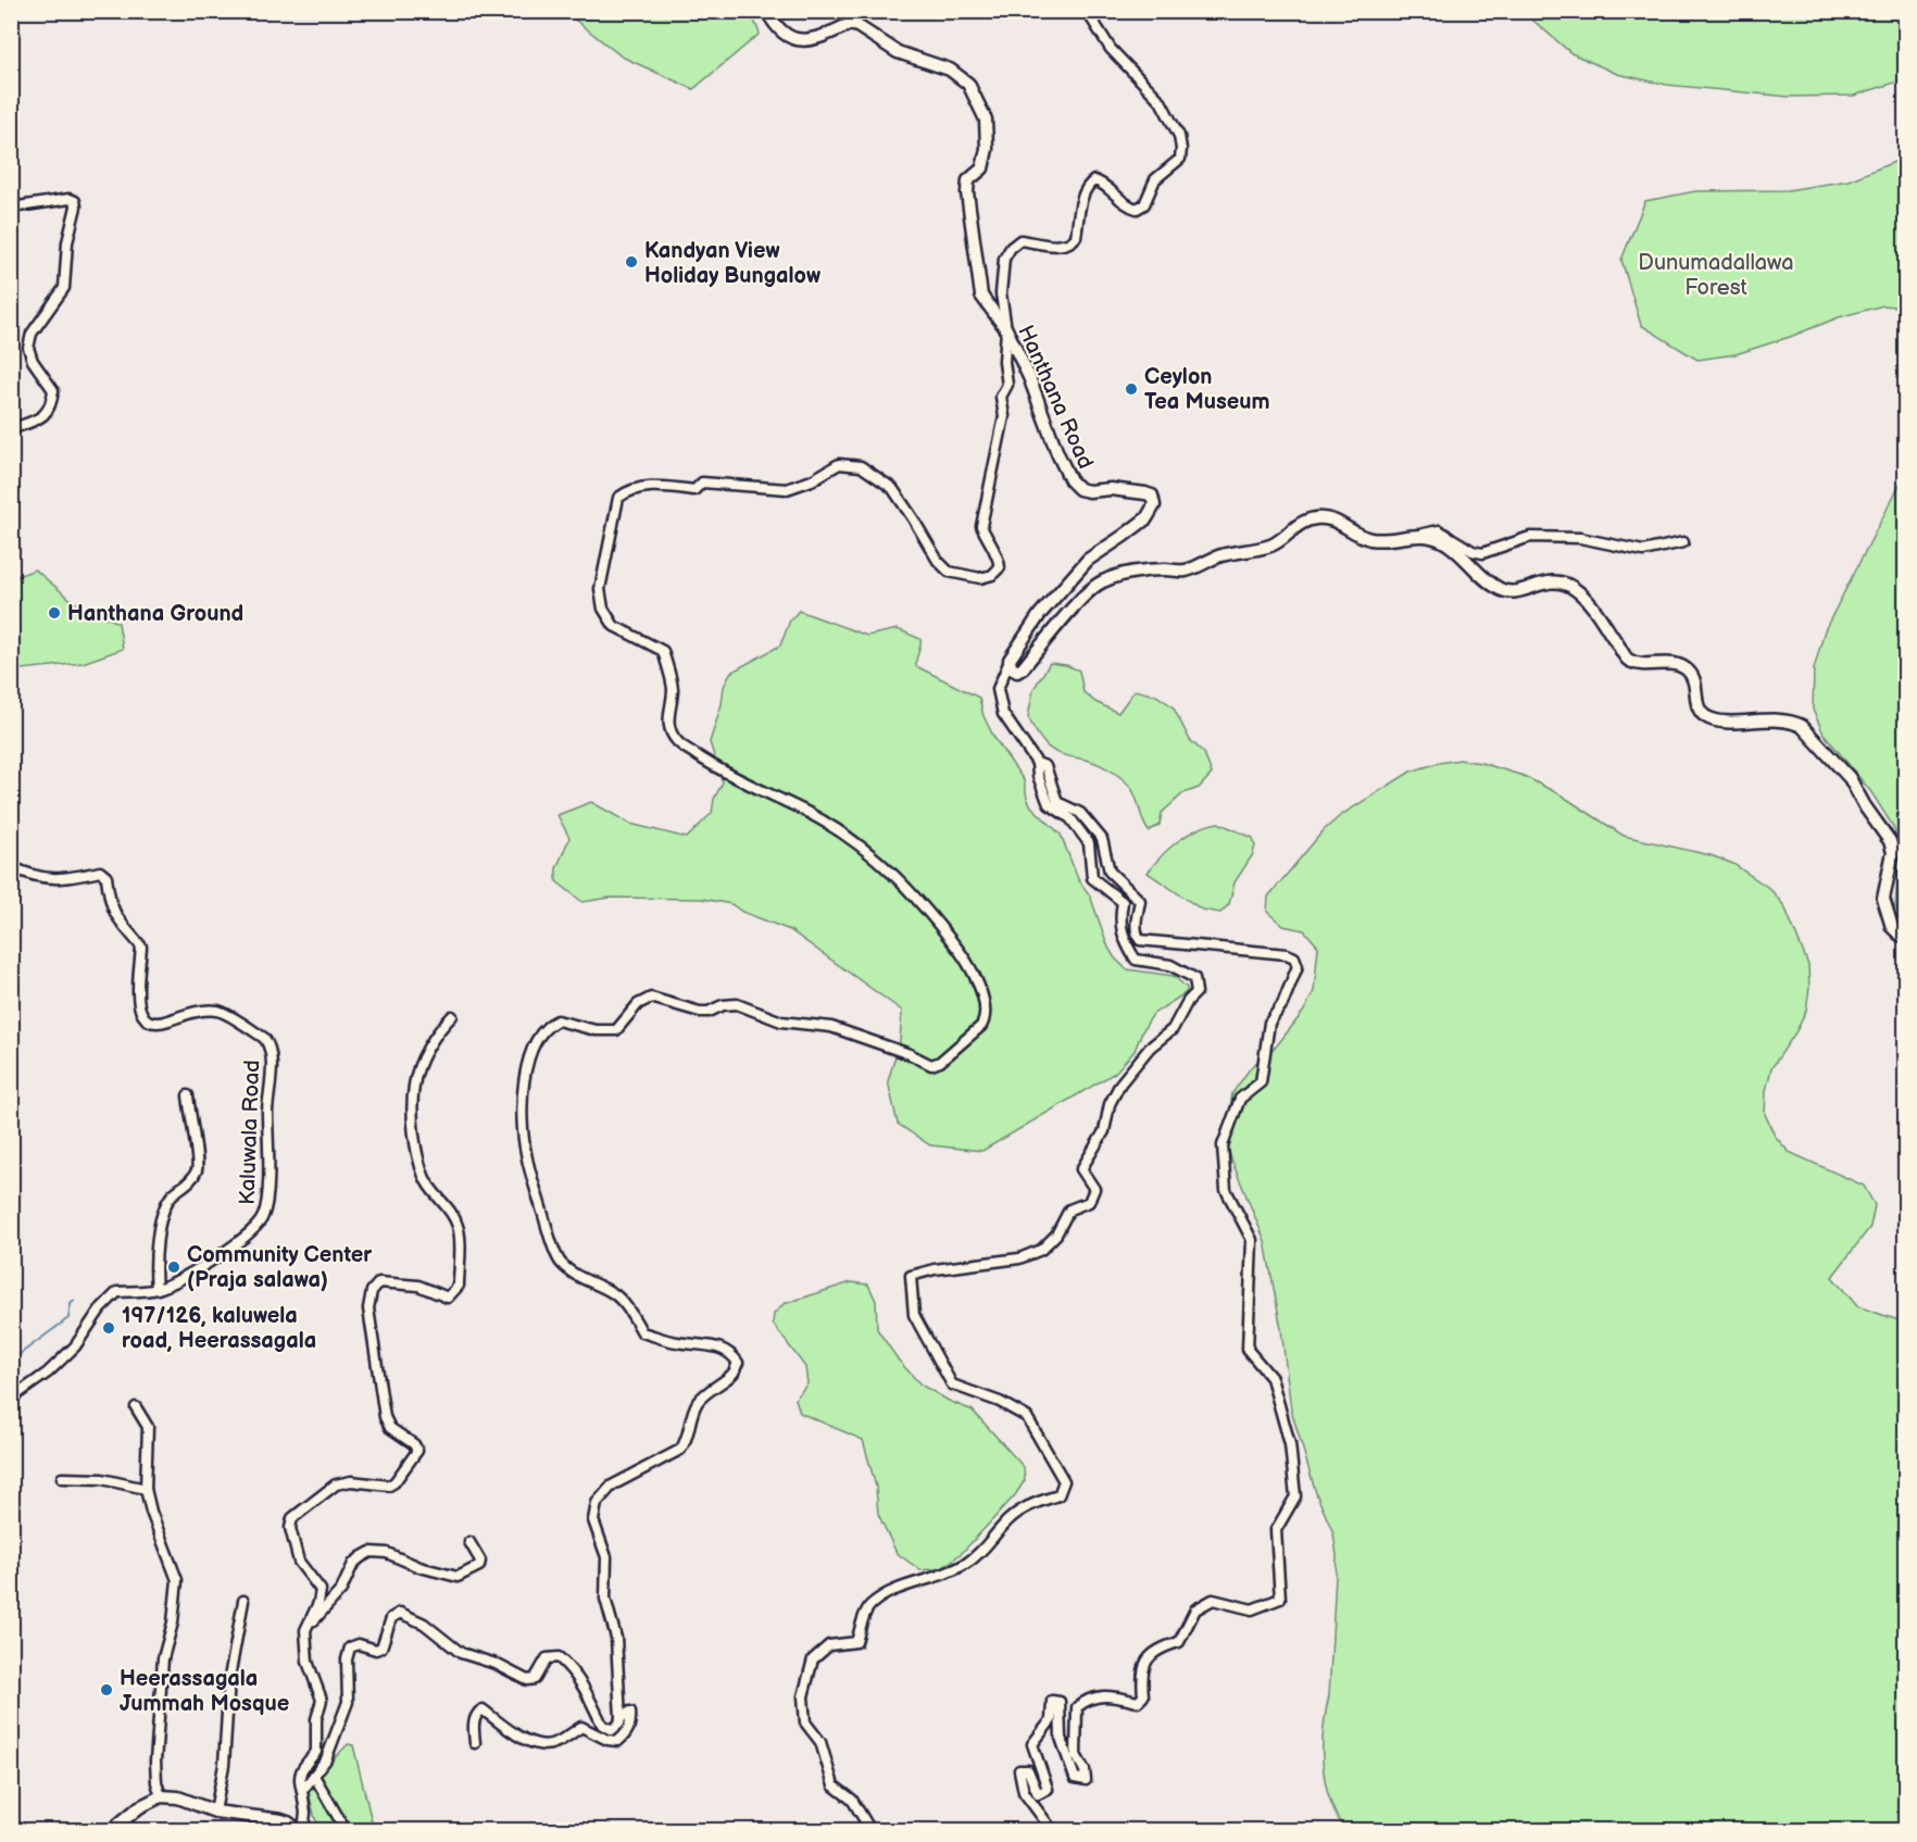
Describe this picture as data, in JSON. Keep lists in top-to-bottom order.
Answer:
{
  "streets": {
    "street": ["Hanthana Road", "Kaluwala Road"]
  },
  "parks": ["Dunumadallawa Forest"],
  "places": [
    "Kandyan View Holiday Bungalow",
    "Ceylon Tea Museum",
    "Hanthana Ground",
    "Community Center (Praja salawa)",
    "197/126, kaluwela road, Heerassagala",
    "Heerassagala Jummah Mosque"
  ]
}
